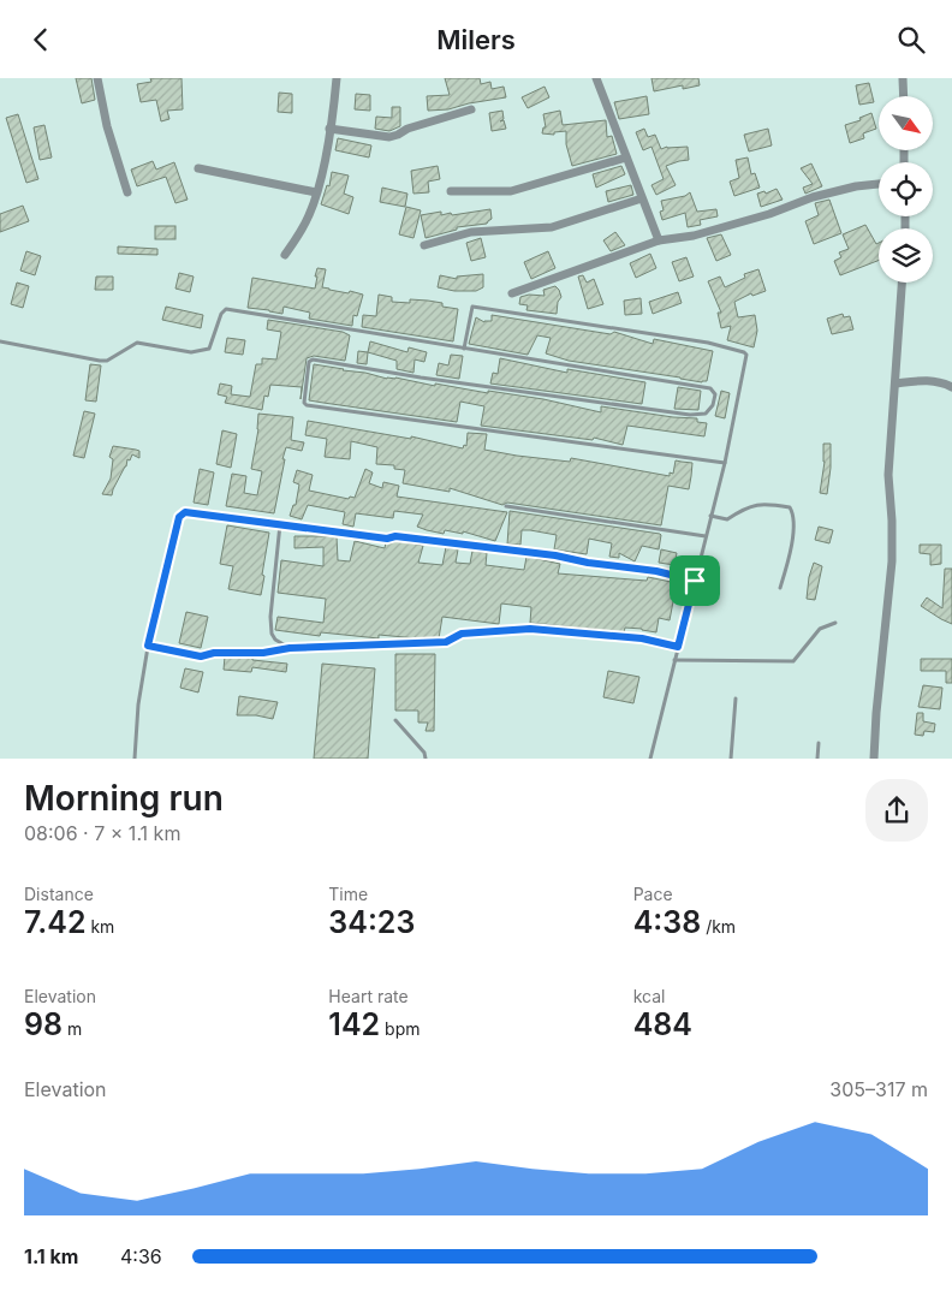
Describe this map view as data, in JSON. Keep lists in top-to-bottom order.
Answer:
{
  "north": "bottom right",
  "page": {
    "header": "Milers",
    "heading": ["Morning run", "08:06 · 7 × 1.1 km"],
    "stats": [
      ["Distance", "7.42 km"],
      ["Time", "34:23"],
      ["Pace", "4:38 /km"],
      ["Elevation", "98 m"],
      ["Heart rate", "142 bpm"],
      ["kcal", "484"]
    ],
    "chart": ["Elevation", "305–317 m"],
    "list": [
      {
        "name": "1.1 km",
        "note": "4:36"
      }
    ]
  }
}
